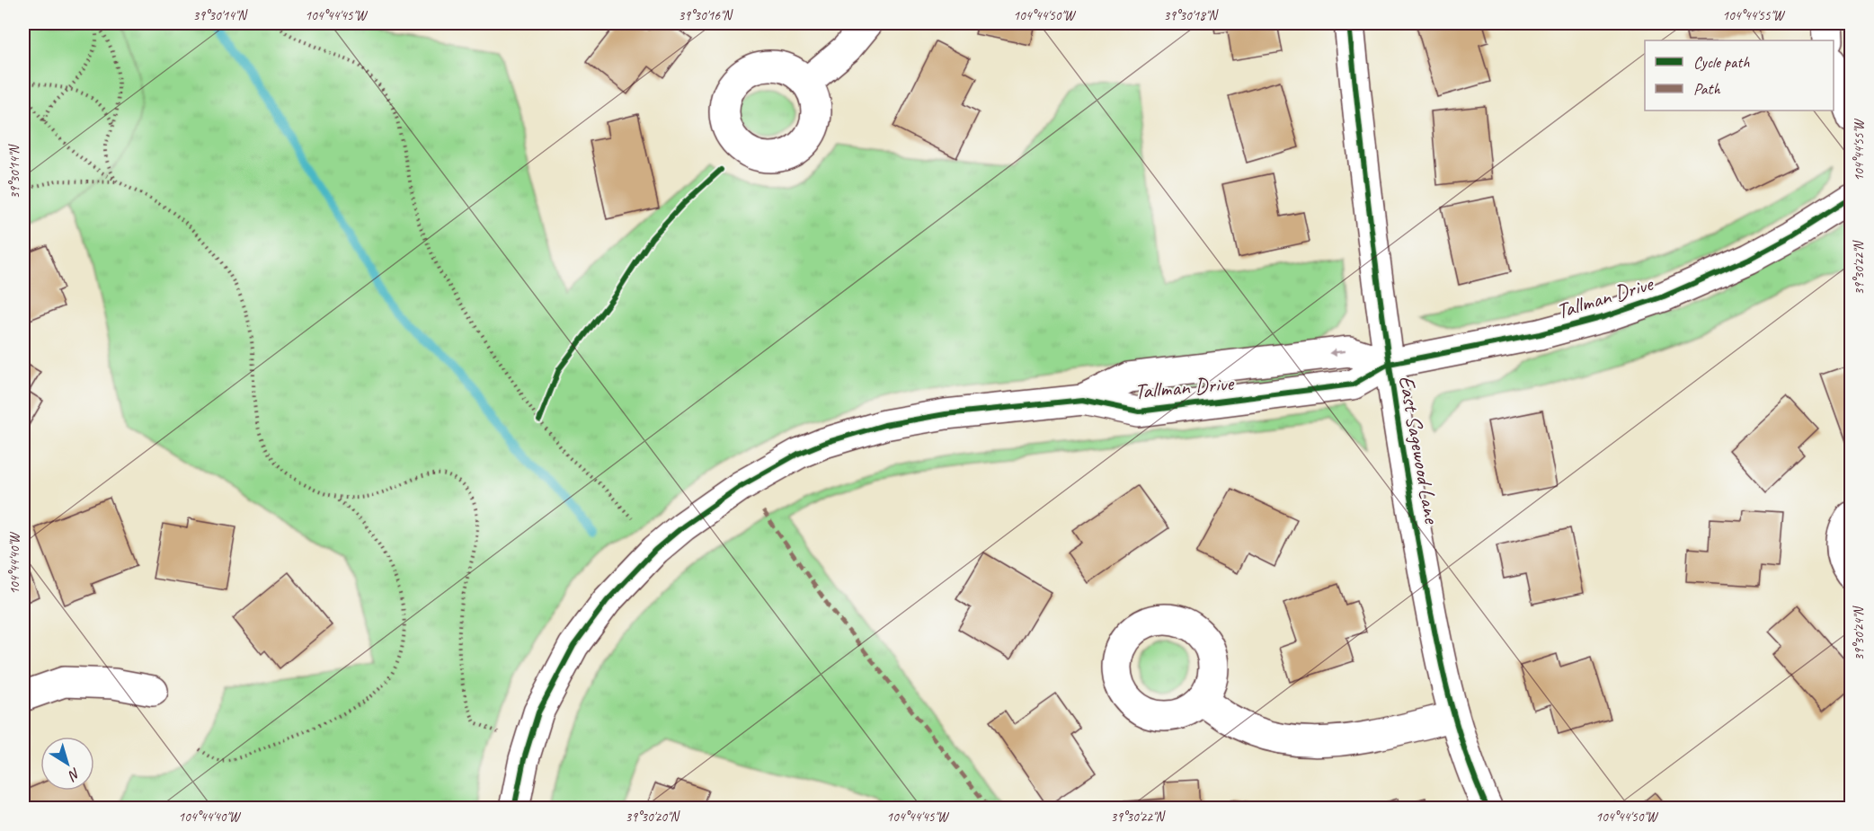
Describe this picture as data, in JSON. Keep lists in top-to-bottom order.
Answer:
{
  "streets": {
    "street": ["Tallman Drive", "East Sagewood Lane"]
  },
  "crossings": [
    ["Tallman Drive", "East Sagewood Lane"]
  ],
  "legend": ["Cycle path", "Path"],
  "north": "bottom right",
  "coordinates": [
    "39°30'14\"N",
    "104°44'45\"W",
    "39°30'16\"N",
    "104°44'50\"W",
    "39°30'18\"N",
    "104°44'55\"W",
    "39°30'22\"N",
    "104°44'40\"W",
    "39°30'24\"N",
    "39°30'20\"N"
  ]
}
